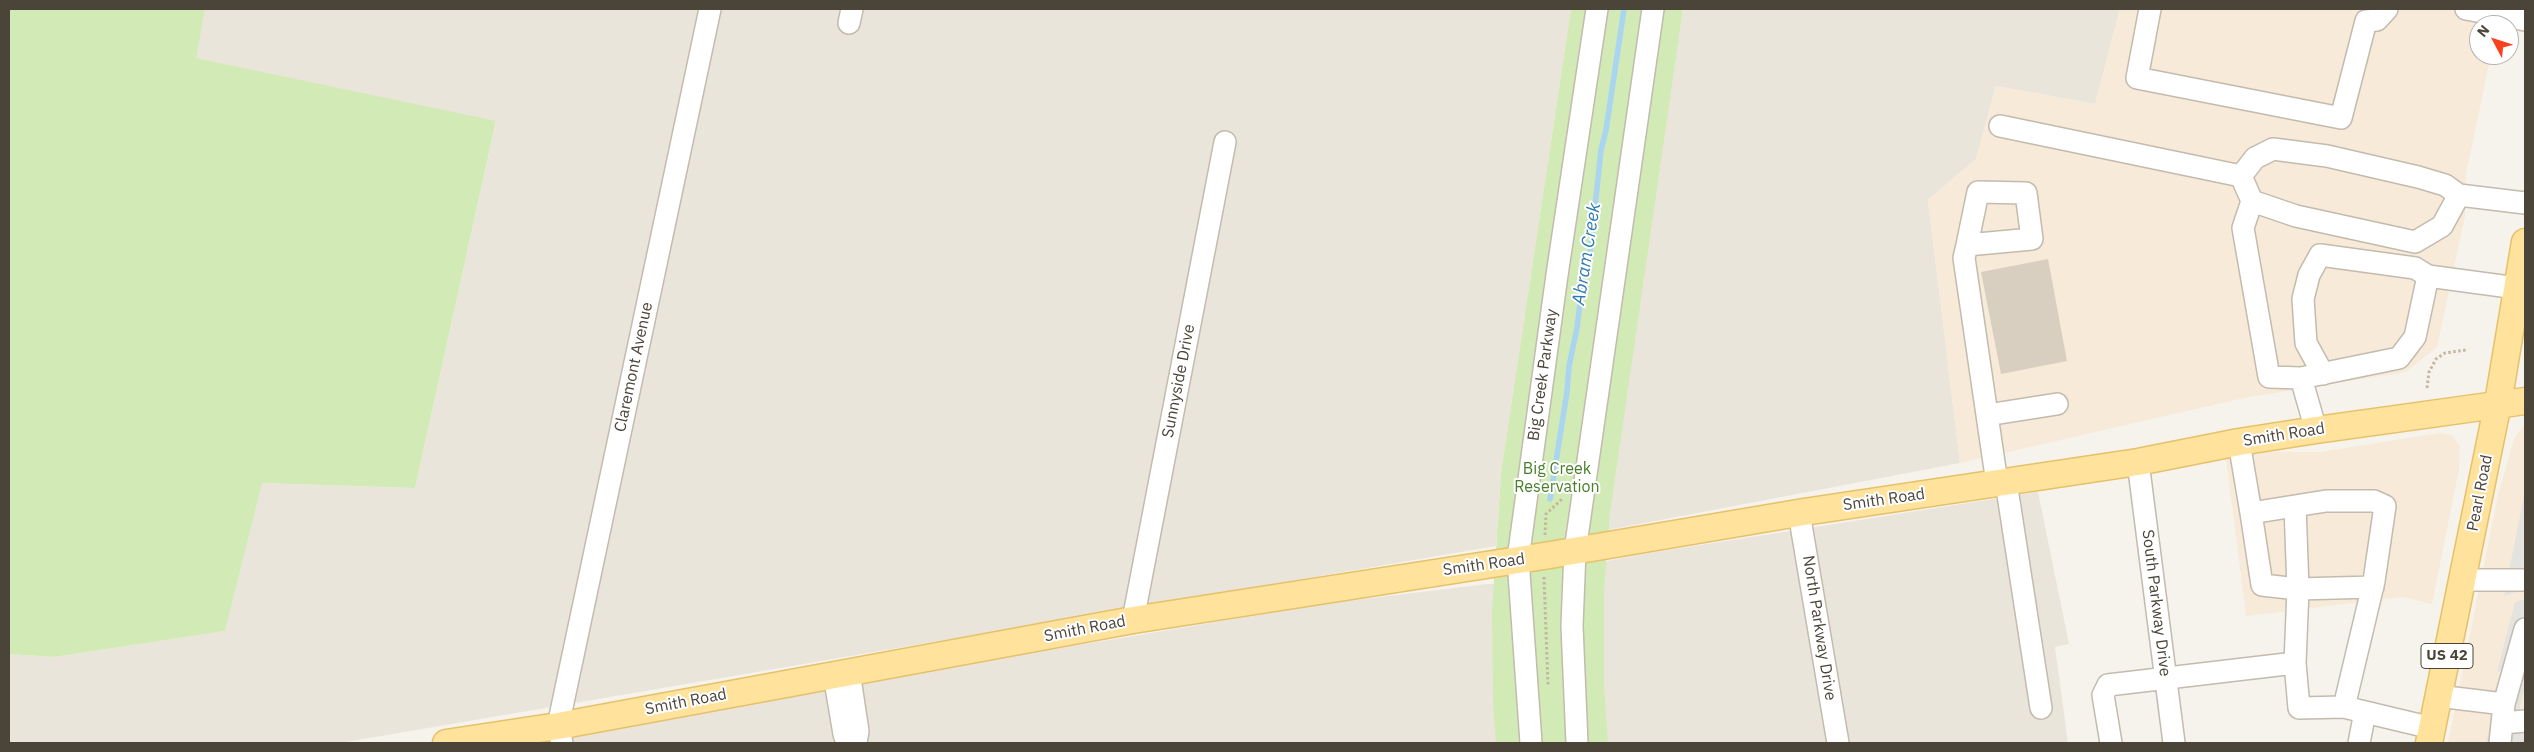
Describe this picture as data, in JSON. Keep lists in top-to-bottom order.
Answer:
{
  "streets": {
    "main road": ["Smith Road", "Pearl Road", "US 42"],
    "street": [
      "Claremont Avenue",
      "Big Creek Parkway",
      "Sunnyside Drive",
      "South Parkway Drive",
      "North Parkway Drive"
    ]
  },
  "crossings": [
    ["Claremont Avenue", "Smith Road"],
    ["Big Creek Parkway", "Smith Road"],
    ["Sunnyside Drive", "Smith Road"],
    ["Smith Road", "Pearl Road"],
    ["Smith Road", "South Parkway Drive"],
    ["Smith Road", "North Parkway Drive"]
  ],
  "water": ["Abram Creek"],
  "parks": ["Big Creek Reservation"],
  "north": "top left"
}
